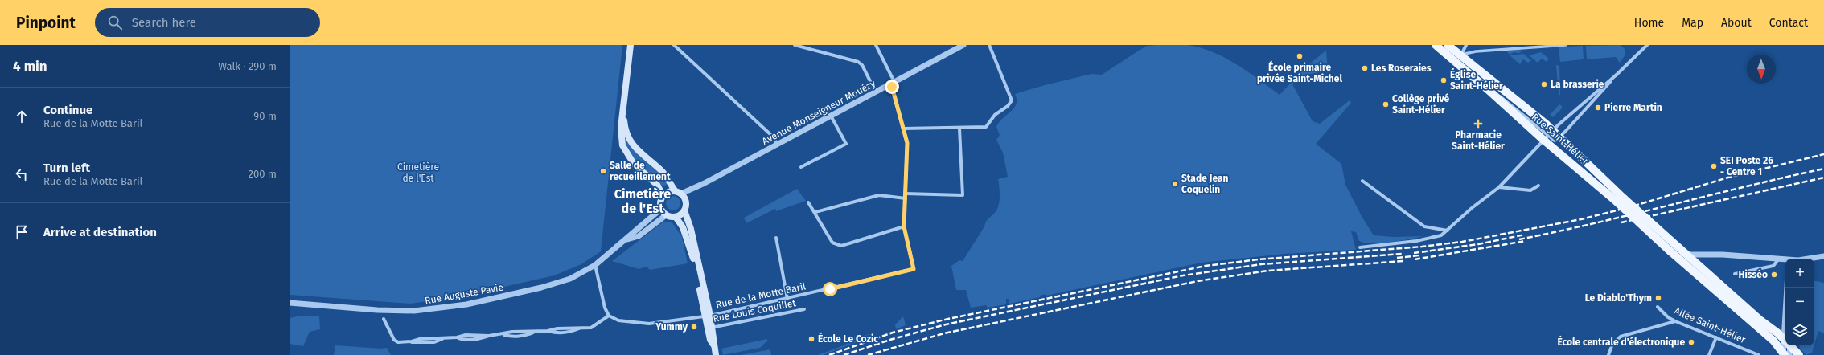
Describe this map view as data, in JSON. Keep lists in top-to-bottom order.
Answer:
{
  "streets": {
    "main road": ["Rue Saint-Hélier"],
    "street": [
      "Avenue Monseigneur Mouézy",
      "Rue Auguste Pavie",
      "Rue de la Motte Baril",
      "Rue Louis Coquillet",
      "Allée Saint-Hélier"
    ]
  },
  "crossings": [
    ["Avenue Monseigneur Mouézy", "Rue Auguste Pavie"],
    ["Avenue Monseigneur Mouézy", "Rue de la Motte Baril"]
  ],
  "districts": ["Cimetière de l'Est"],
  "parks": ["Cimetière de l'Est"],
  "places": {
    "other": [
      "École primaire privée Saint-Michel",
      "Les Roseraies",
      "Église Saint-Hélier",
      "La brasserie",
      "Collège privé Saint-Hélier",
      "Pierre Martin",
      "SEI Poste 26 - Centre 1",
      "Salle de recueillement",
      "Stade Jean Coquelin",
      "Hisséo",
      "Le Diablo'Thym",
      "Yummy",
      "École Le Cozic",
      "École centrale d'électronique"
    ],
    "health": ["Pharmacie Saint-Hélier"]
  },
  "north": "bottom",
  "page": {
    "header": "Pinpoint",
    "search": "Search here",
    "nav": [
      "Home",
      "Map",
      "About",
      "Contact"
    ],
    "heading": ["4 min", "Walk · 290 m"],
    "list": [
      ["Continue", "Rue de la Motte Baril", "90 m"],
      ["Turn left", "Rue de la Motte Baril", "200 m"],
      "Arrive at destination"
    ],
    "map_buttons": ["+", "−"]
  }
}
